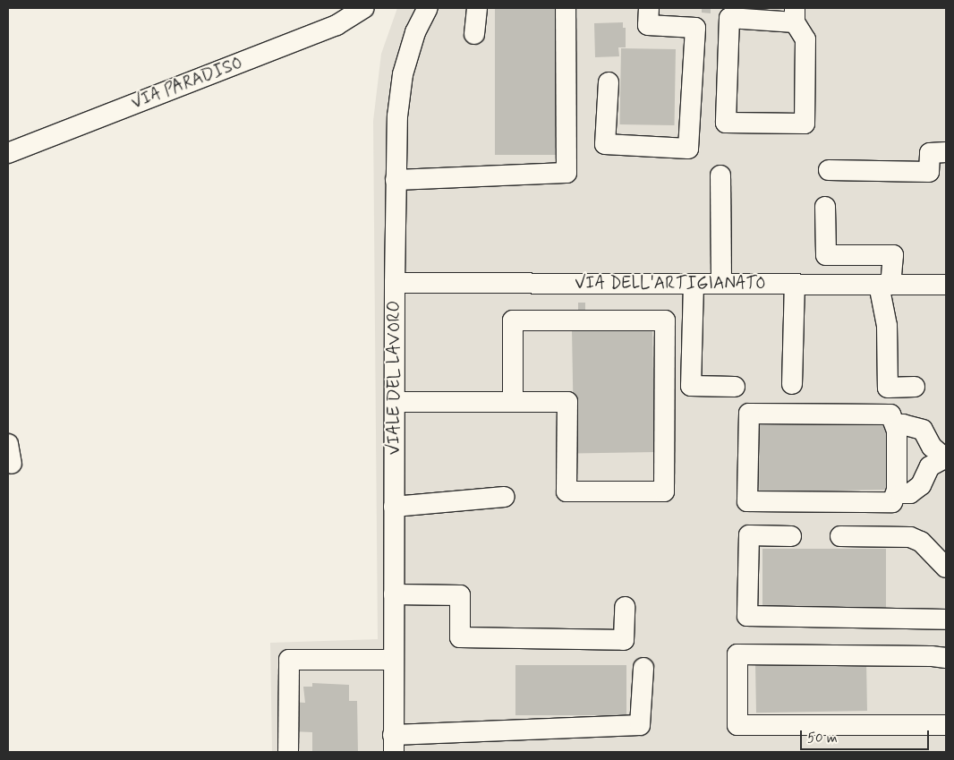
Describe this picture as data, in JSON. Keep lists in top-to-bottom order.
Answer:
{
  "streets": {
    "street": ["VIA PARADISO", "VIA DELL'ARTIGIANATO", "VIALE DEL LAVORO"]
  },
  "crossings": [
    ["VIA DELL'ARTIGIANATO", "VIALE DEL LAVORO"]
  ],
  "scale_bar": "50 m"
}
